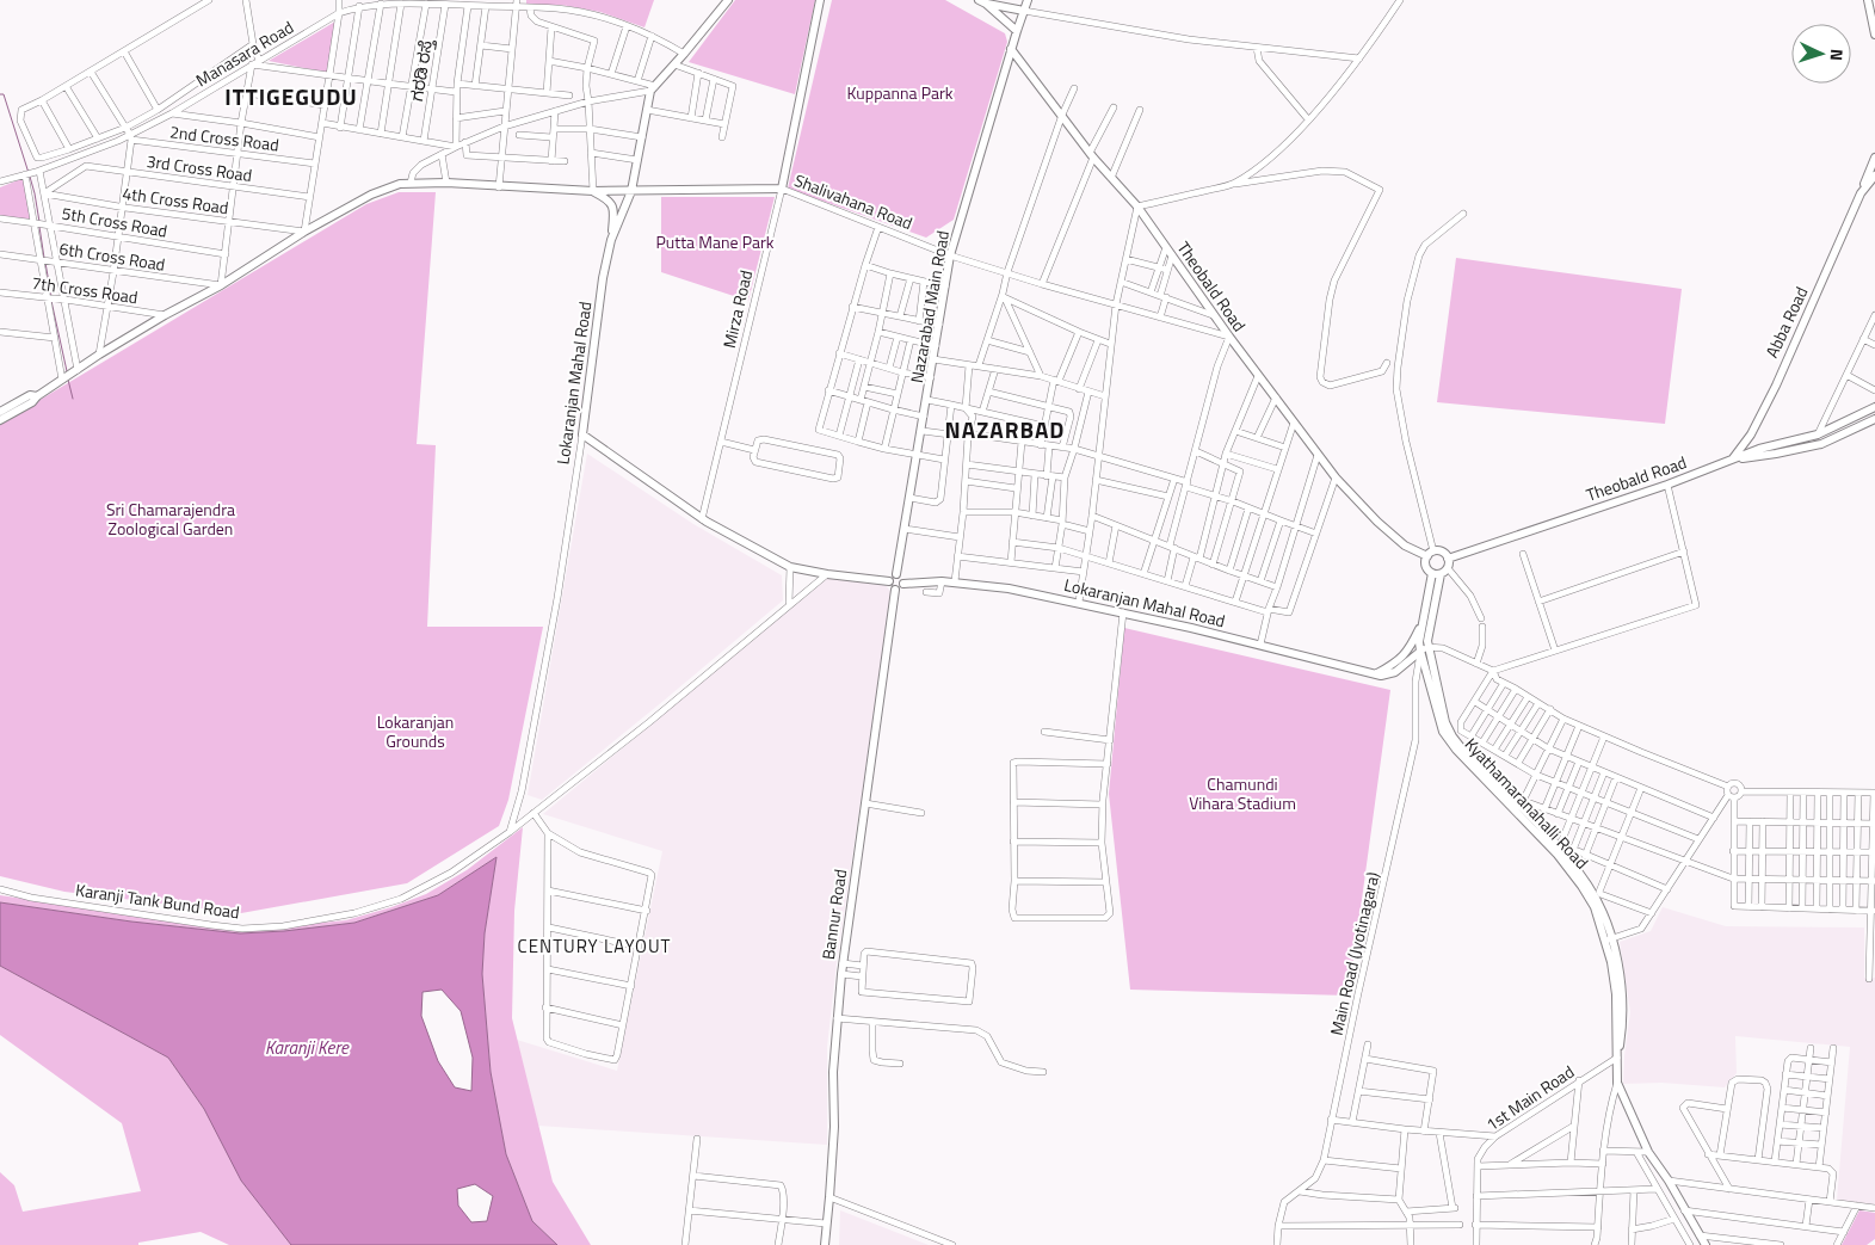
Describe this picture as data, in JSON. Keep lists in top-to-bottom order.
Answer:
{
  "streets": {
    "main road": [
      "Shalivahana Road",
      "Theobald Road",
      "Nazarabad Main Road",
      "Mirza Road",
      "Abba Road",
      "Lokaranjan Mahal Road",
      "Kyathamaranahalli Road",
      "Bannur Road"
    ],
    "street": [
      "Manasara Road",
      "ಗರಡಿ ರಸ್ತೆ",
      "2nd Cross Road",
      "3rd Cross Road",
      "4th Cross Road",
      "5th Cross Road",
      "6th Cross Road",
      "7th Cross Road",
      "Karanji Tank Bund Road",
      "Main Road (Jyotinagara)",
      "1st Main Road"
    ]
  },
  "crossings": [
    ["Manasara Road", "ಗರಡಿ ರಸ್ತೆ"],
    ["Manasara Road", "2nd Cross Road"],
    ["3rd Cross Road", "4th Cross Road"],
    ["4th Cross Road", "Shalivahana Road"],
    ["Shalivahana Road", "6th Cross Road"],
    ["Shalivahana Road", "Theobald Road"],
    ["Shalivahana Road", "7th Cross Road"],
    ["Shalivahana Road", "Nazarabad Main Road"],
    ["Shalivahana Road", "Mirza Road"],
    ["Shalivahana Road", "Lokaranjan Mahal Road"],
    ["Theobald Road", "Nazarabad Main Road"],
    ["Theobald Road", "Abba Road"],
    ["Nazarabad Main Road", "Lokaranjan Mahal Road"],
    ["Nazarabad Main Road", "Bannur Road"],
    ["Lokaranjan Mahal Road", "Karanji Tank Bund Road"],
    ["Lokaranjan Mahal Road", "Bannur Road"],
    ["Kyathamaranahalli Road", "Main Road (Jyotinagara)"],
    ["Kyathamaranahalli Road", "1st Main Road"]
  ],
  "districts": ["ITTIGEGUDU", "NAZARBAD", "CENTURY LAYOUT"],
  "water": ["Karanji Kere"],
  "parks": [
    "Kuppanna Park",
    "Putta Mane Park",
    "Sri Chamarajendra Zoological Garden",
    "Lokaranjan Grounds",
    "Chamundi Vihara Stadium"
  ],
  "north": "right"
}
